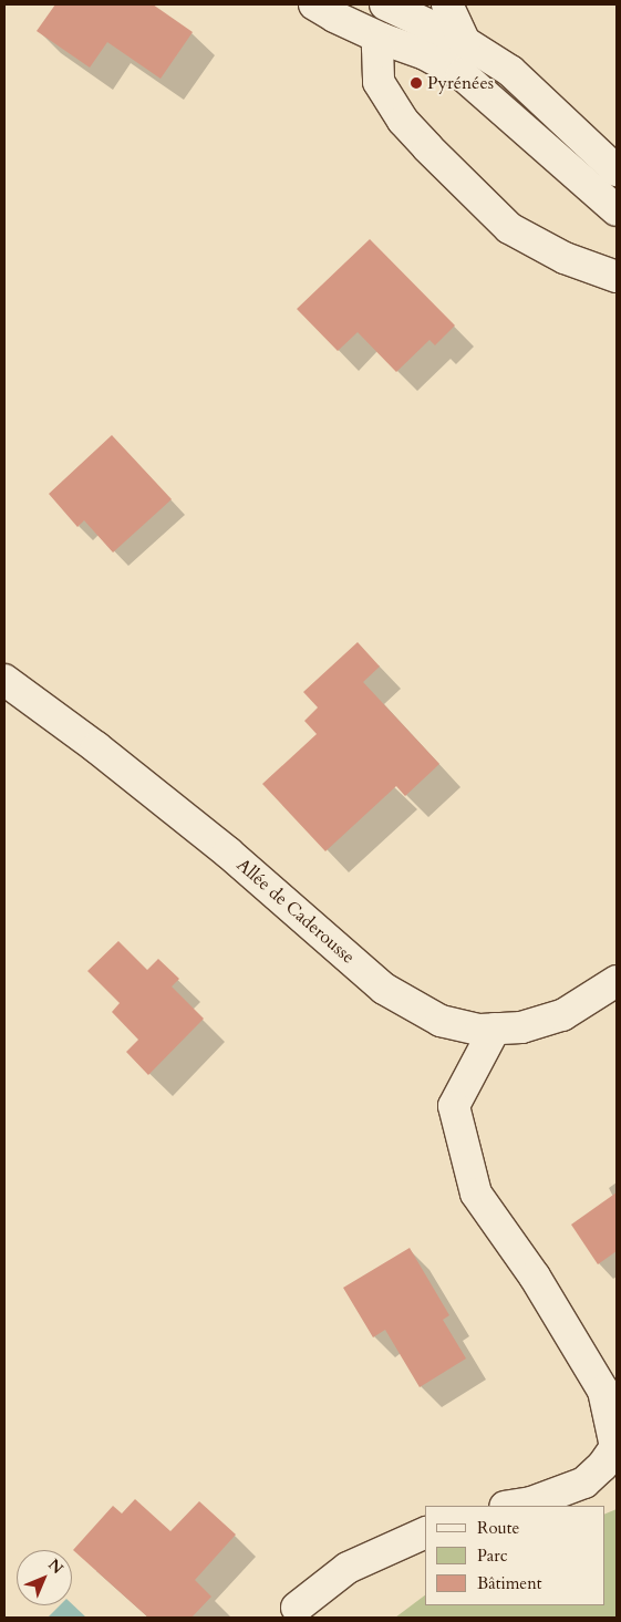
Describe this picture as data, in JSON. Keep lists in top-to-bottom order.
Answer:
{
  "streets": {
    "street": ["Allée de Caderousse"]
  },
  "places": ["Pyrénées"],
  "legend": ["Route", "Parc", "Bâtiment"],
  "north": "top right"
}
